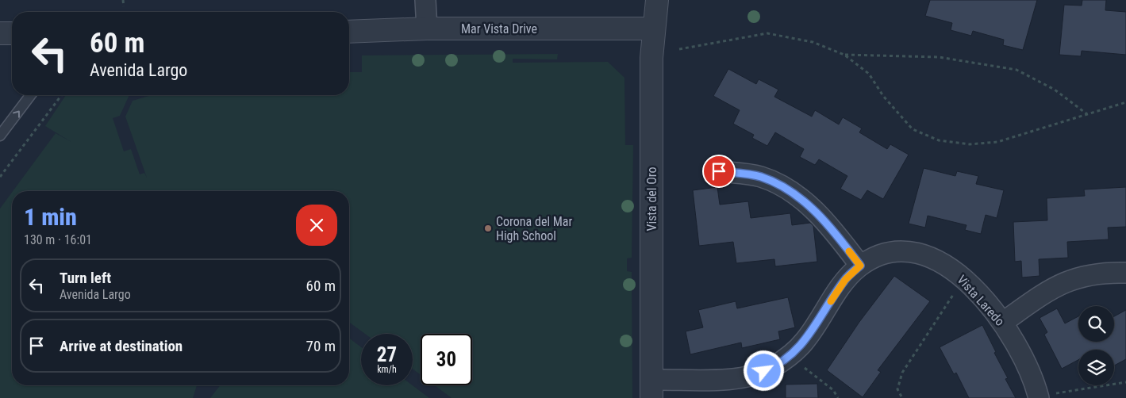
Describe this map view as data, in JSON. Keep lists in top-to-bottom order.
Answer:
{
  "streets": {
    "street": ["Mar Vista Drive", "Vista del Oro", "Vista Laredo"]
  },
  "crossings": [
    ["Mar Vista Drive", "Vista del Oro"],
    ["Vista del Oro", "Vista Laredo"]
  ],
  "places": ["Corona del Mar High School"],
  "page": {
    "turn": ["60 m", "Avenida Largo"],
    "heading": ["1 min", "130 m · 16:01"],
    "list": [
      {
        "name": "Turn left",
        "note": "Avenida Largo",
        "value": "60 m"
      },
      {
        "name": "Arrive at destination",
        "value": "70 m"
      }
    ],
    "speed": "27 km/h",
    "limit": "30"
  }
}
